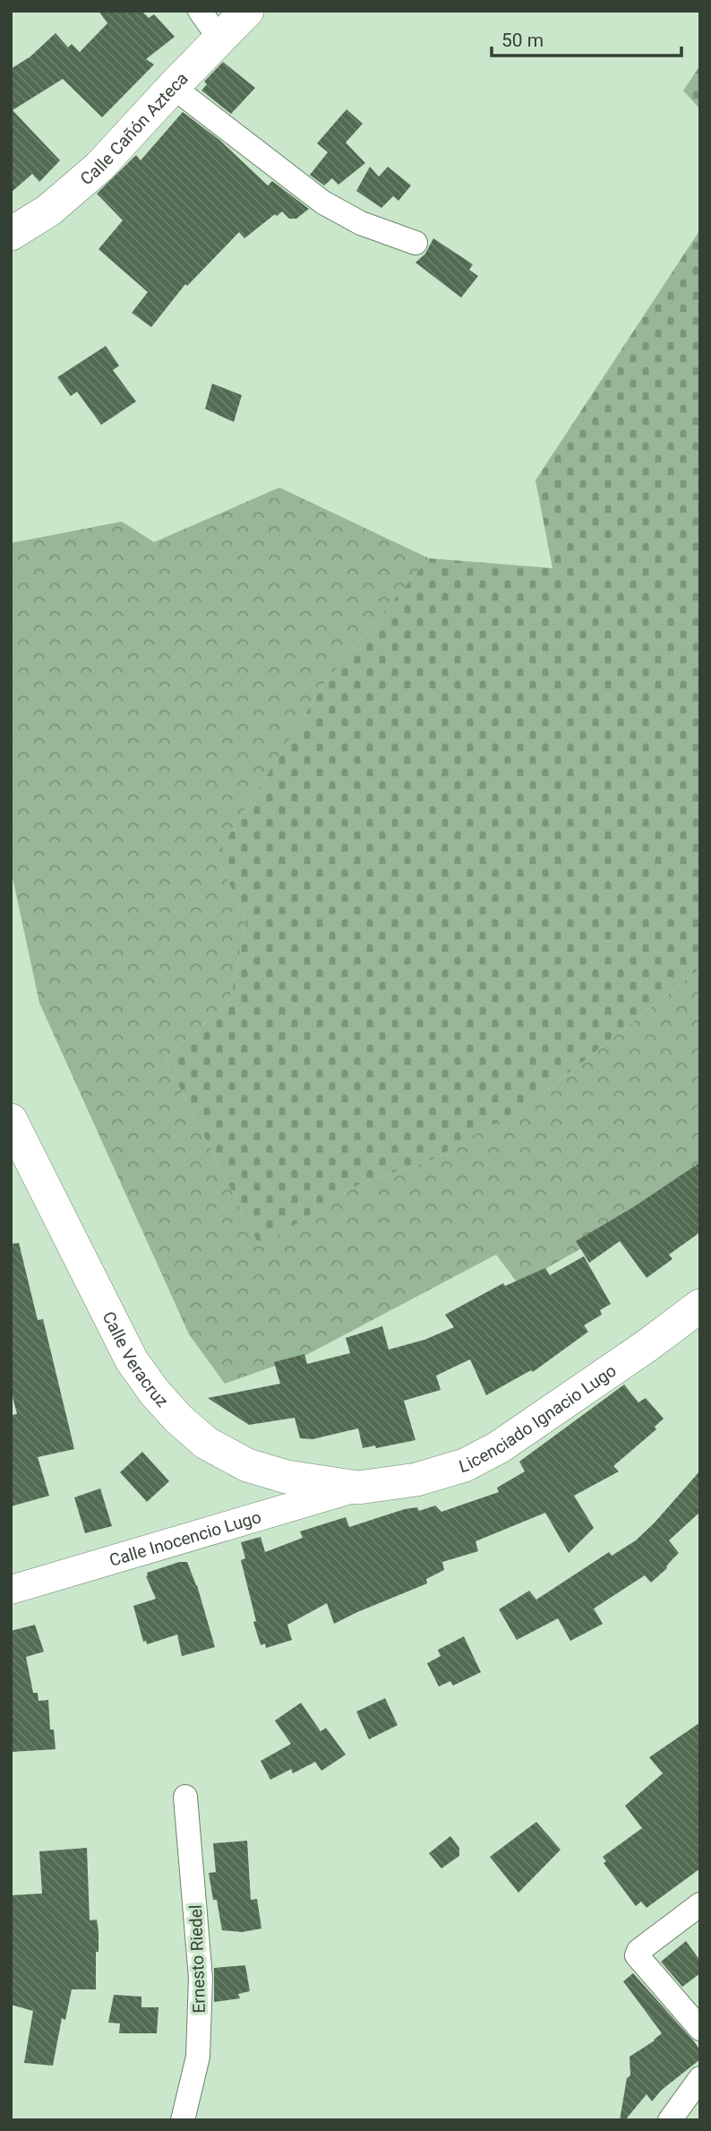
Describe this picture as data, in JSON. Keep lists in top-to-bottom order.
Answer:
{
  "streets": {
    "main road": ["Calle Cañón Azteca", "Calle Veracruz", "Licenciado Ignacio Lugo"],
    "street": ["Calle Inocencio Lugo", "Ernesto Riedel"]
  },
  "crossings": [
    ["Calle Veracruz", "Licenciado Ignacio Lugo"],
    ["Calle Veracruz", "Calle Inocencio Lugo"],
    ["Licenciado Ignacio Lugo", "Calle Inocencio Lugo"]
  ],
  "scale_bar": "50 m"
}
